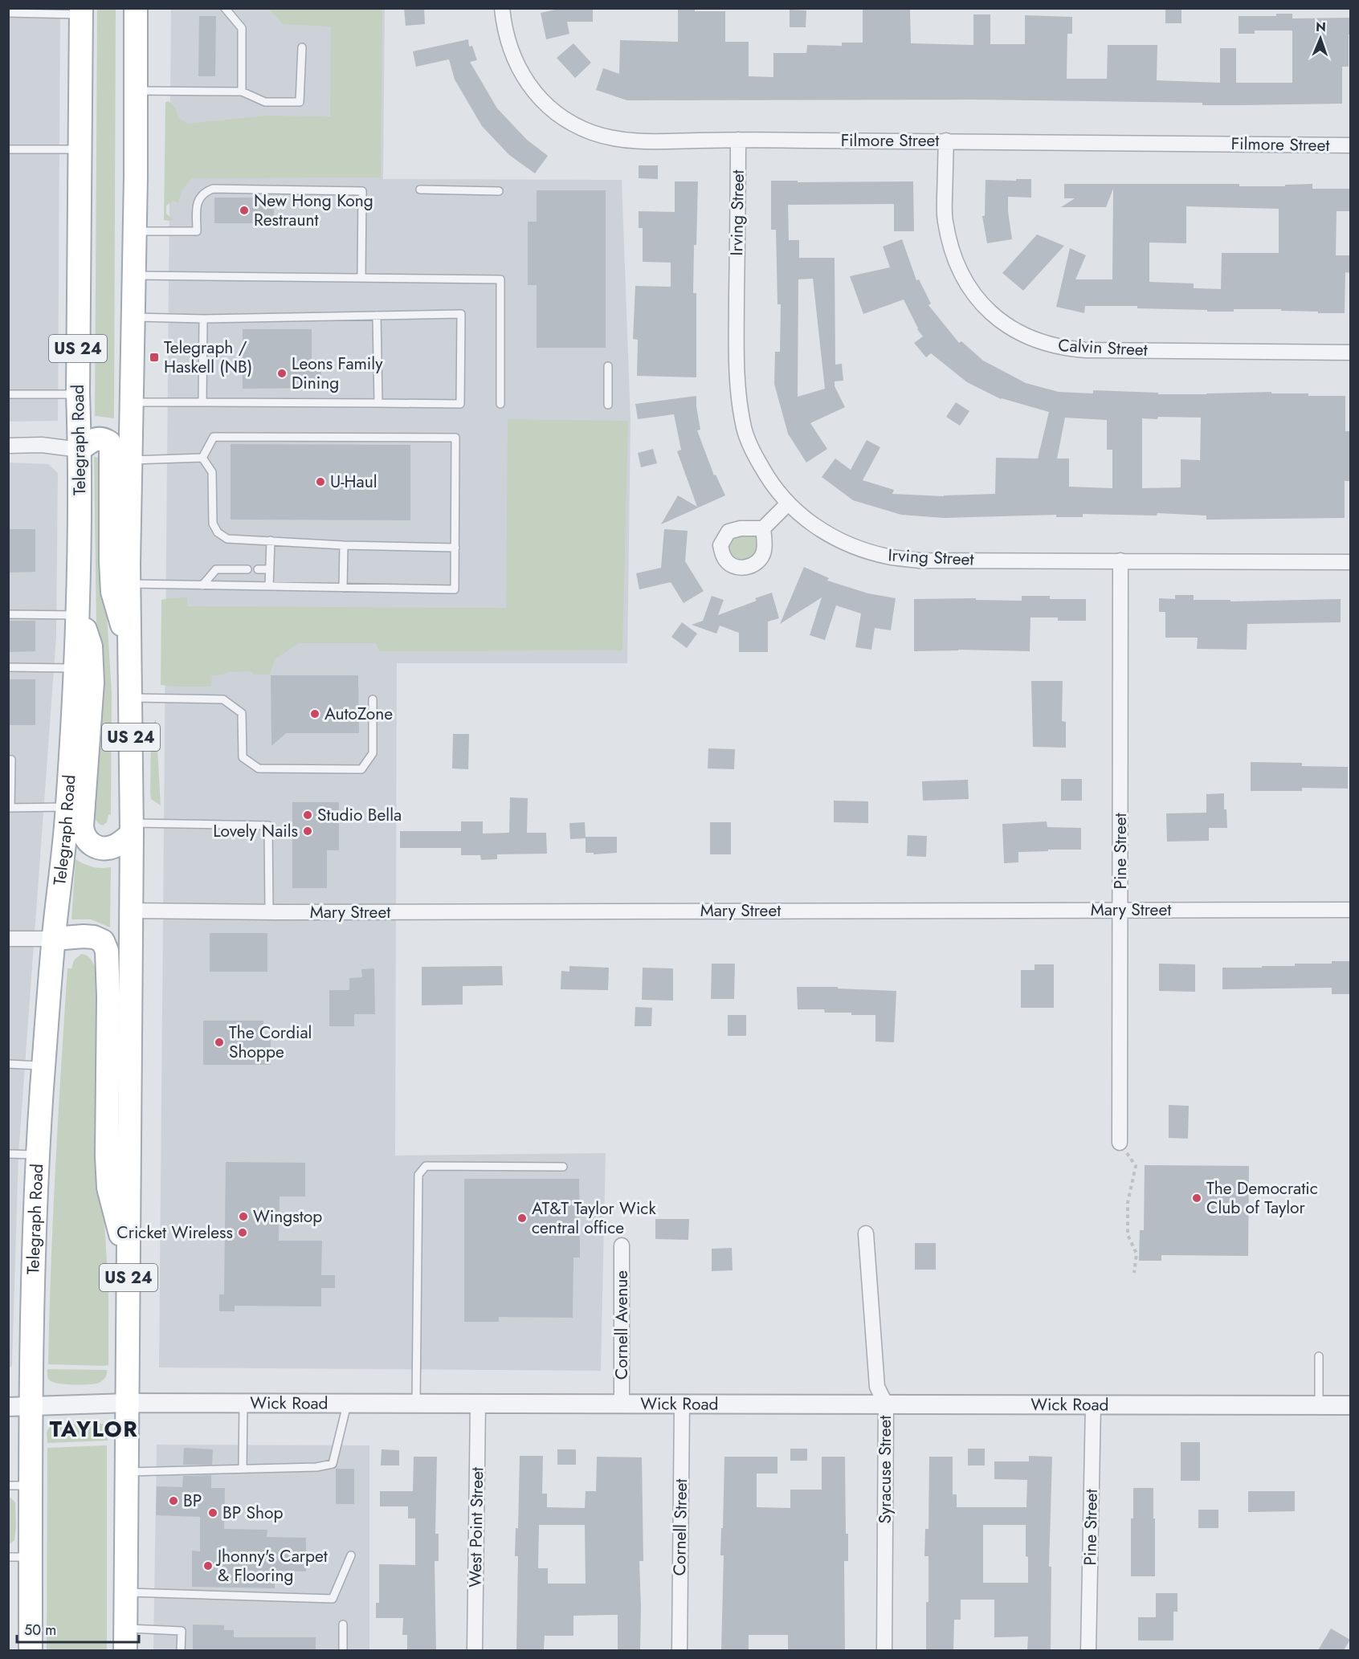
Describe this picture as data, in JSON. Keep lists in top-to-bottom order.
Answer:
{
  "streets": {
    "main road": ["US 24", "Telegraph Road"],
    "street": [
      "Filmore Street",
      "Irving Street",
      "Calvin Street",
      "Pine Street",
      "Mary Street",
      "Cornell Avenue",
      "Wick Road",
      "Syracuse Street",
      "West Point Street",
      "Cornell Street"
    ]
  },
  "crossings": [
    ["Filmore Street", "Irving Street"],
    ["Filmore Street", "Calvin Street"],
    ["Irving Street", "Pine Street"],
    ["US 24", "Mary Street"],
    ["US 24", "Wick Road"],
    ["Telegraph Road", "Wick Road"],
    ["Pine Street", "Mary Street"],
    ["Pine Street", "Wick Road"],
    ["Cornell Avenue", "Wick Road"],
    ["Wick Road", "Syracuse Street"],
    ["Wick Road", "West Point Street"],
    ["Wick Road", "Cornell Street"]
  ],
  "districts": ["TAYLOR"],
  "places": {
    "other": [
      "New Hong Kong Restraunt",
      "Leons Family Dining",
      "U-Haul",
      "AutoZone",
      "Studio Bella",
      "Lovely Nails",
      "The Cordial Shoppe",
      "The Democratic Club of Taylor",
      "Wingstop",
      "AT&T Taylor Wick central office",
      "Cricket Wireless",
      "BP",
      "BP Shop",
      "Jhonny's Carpet & Flooring"
    ],
    "transit": ["Telegraph / Haskell (NB)"]
  },
  "scale_bar": "50 m",
  "north": "top"
}
